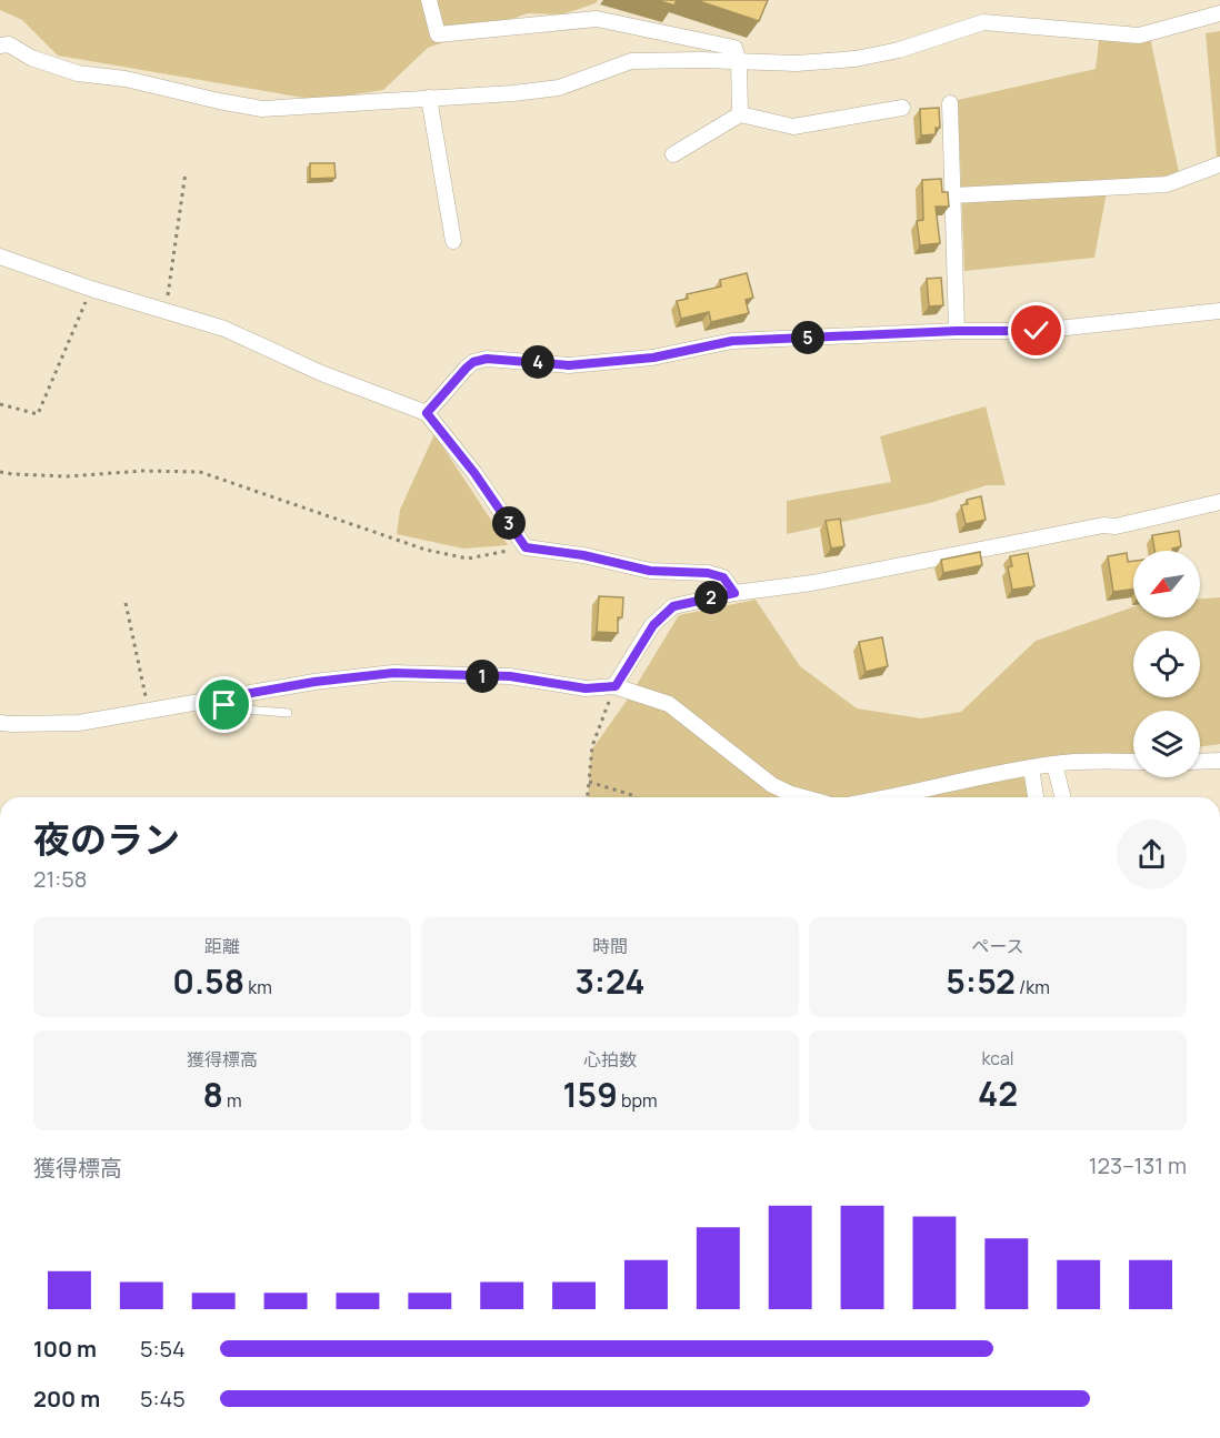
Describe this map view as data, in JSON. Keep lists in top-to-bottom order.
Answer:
{
  "north": "bottom left",
  "page": {
    "pins": [
      "5",
      "4",
      "3",
      "2",
      "1"
    ],
    "heading": ["夜のラン", "21:58"],
    "stats": [
      ["距離", "0.58 km"],
      ["時間", "3:24"],
      ["ペース", "5:52 /km"],
      ["獲得標高", "8 m"],
      ["心拍数", "159 bpm"],
      ["kcal", "42"]
    ],
    "chart": ["獲得標高", "123–131 m"],
    "list": [
      {
        "name": "100 m",
        "note": "5:54"
      },
      {
        "name": "200 m",
        "note": "5:45"
      }
    ]
  }
}
